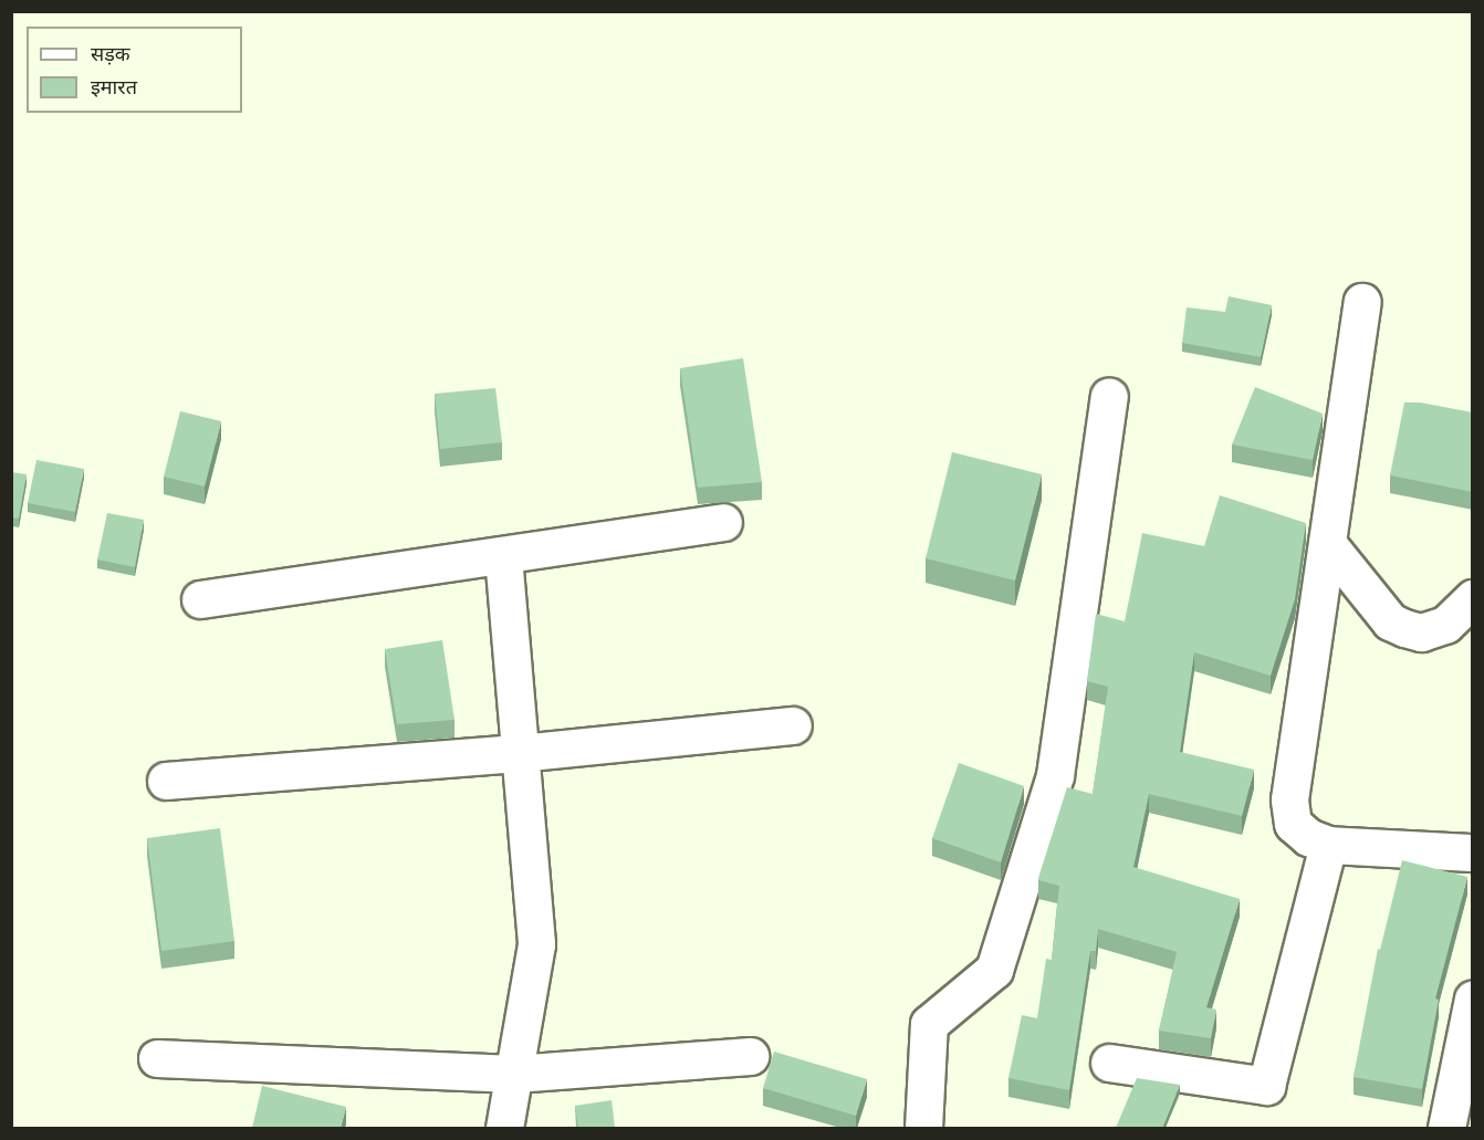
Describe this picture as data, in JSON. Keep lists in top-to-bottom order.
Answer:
{
  "legend": ["सड़क", "इमारत"]
}
